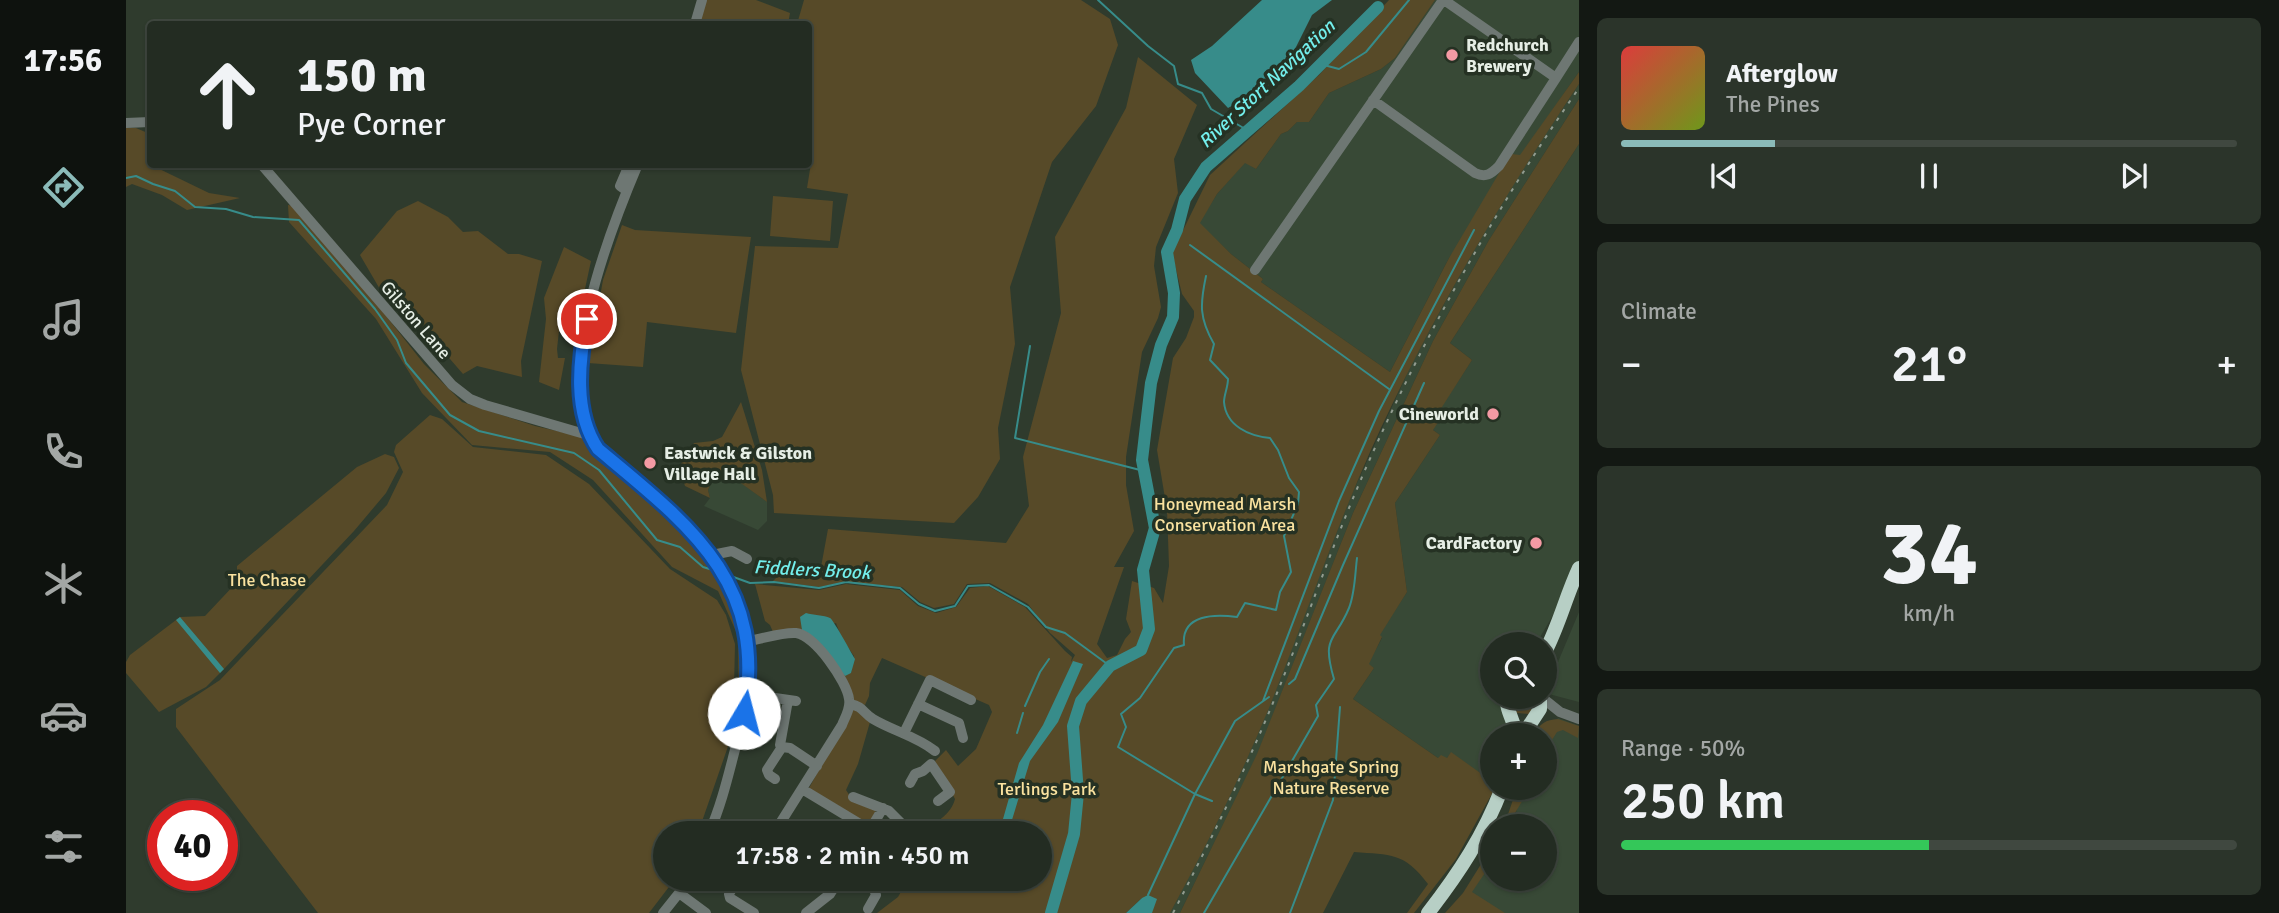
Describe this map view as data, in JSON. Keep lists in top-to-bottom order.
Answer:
{
  "streets": {
    "street": ["Gilston Lane"]
  },
  "water": ["River Stort Navigation", "Fiddlers Brook"],
  "parks": [
    "Honeymead Marsh Conservation Area",
    "The Chase",
    "Marshgate Spring Nature Reserve",
    "Terlings Park"
  ],
  "places": [
    "Redchurch Brewery",
    "Cineworld",
    "Eastwick & Gilston Village Hall",
    "CardFactory"
  ],
  "page": {
    "tabs": "17:56",
    "turn": ["150 m", "Pye Corner"],
    "song": ["Afterglow", "The Pines"],
    "tile": [
      "Climate",
      ["34", "km/h"],
      ["Range · 50%", "250 km"]
    ],
    "heat": ["−", "21°", "+"],
    "map_buttons": ["+", "−"],
    "limit": "40",
    "trip": "17:58 · 2 min · 450 m"
  }
}
